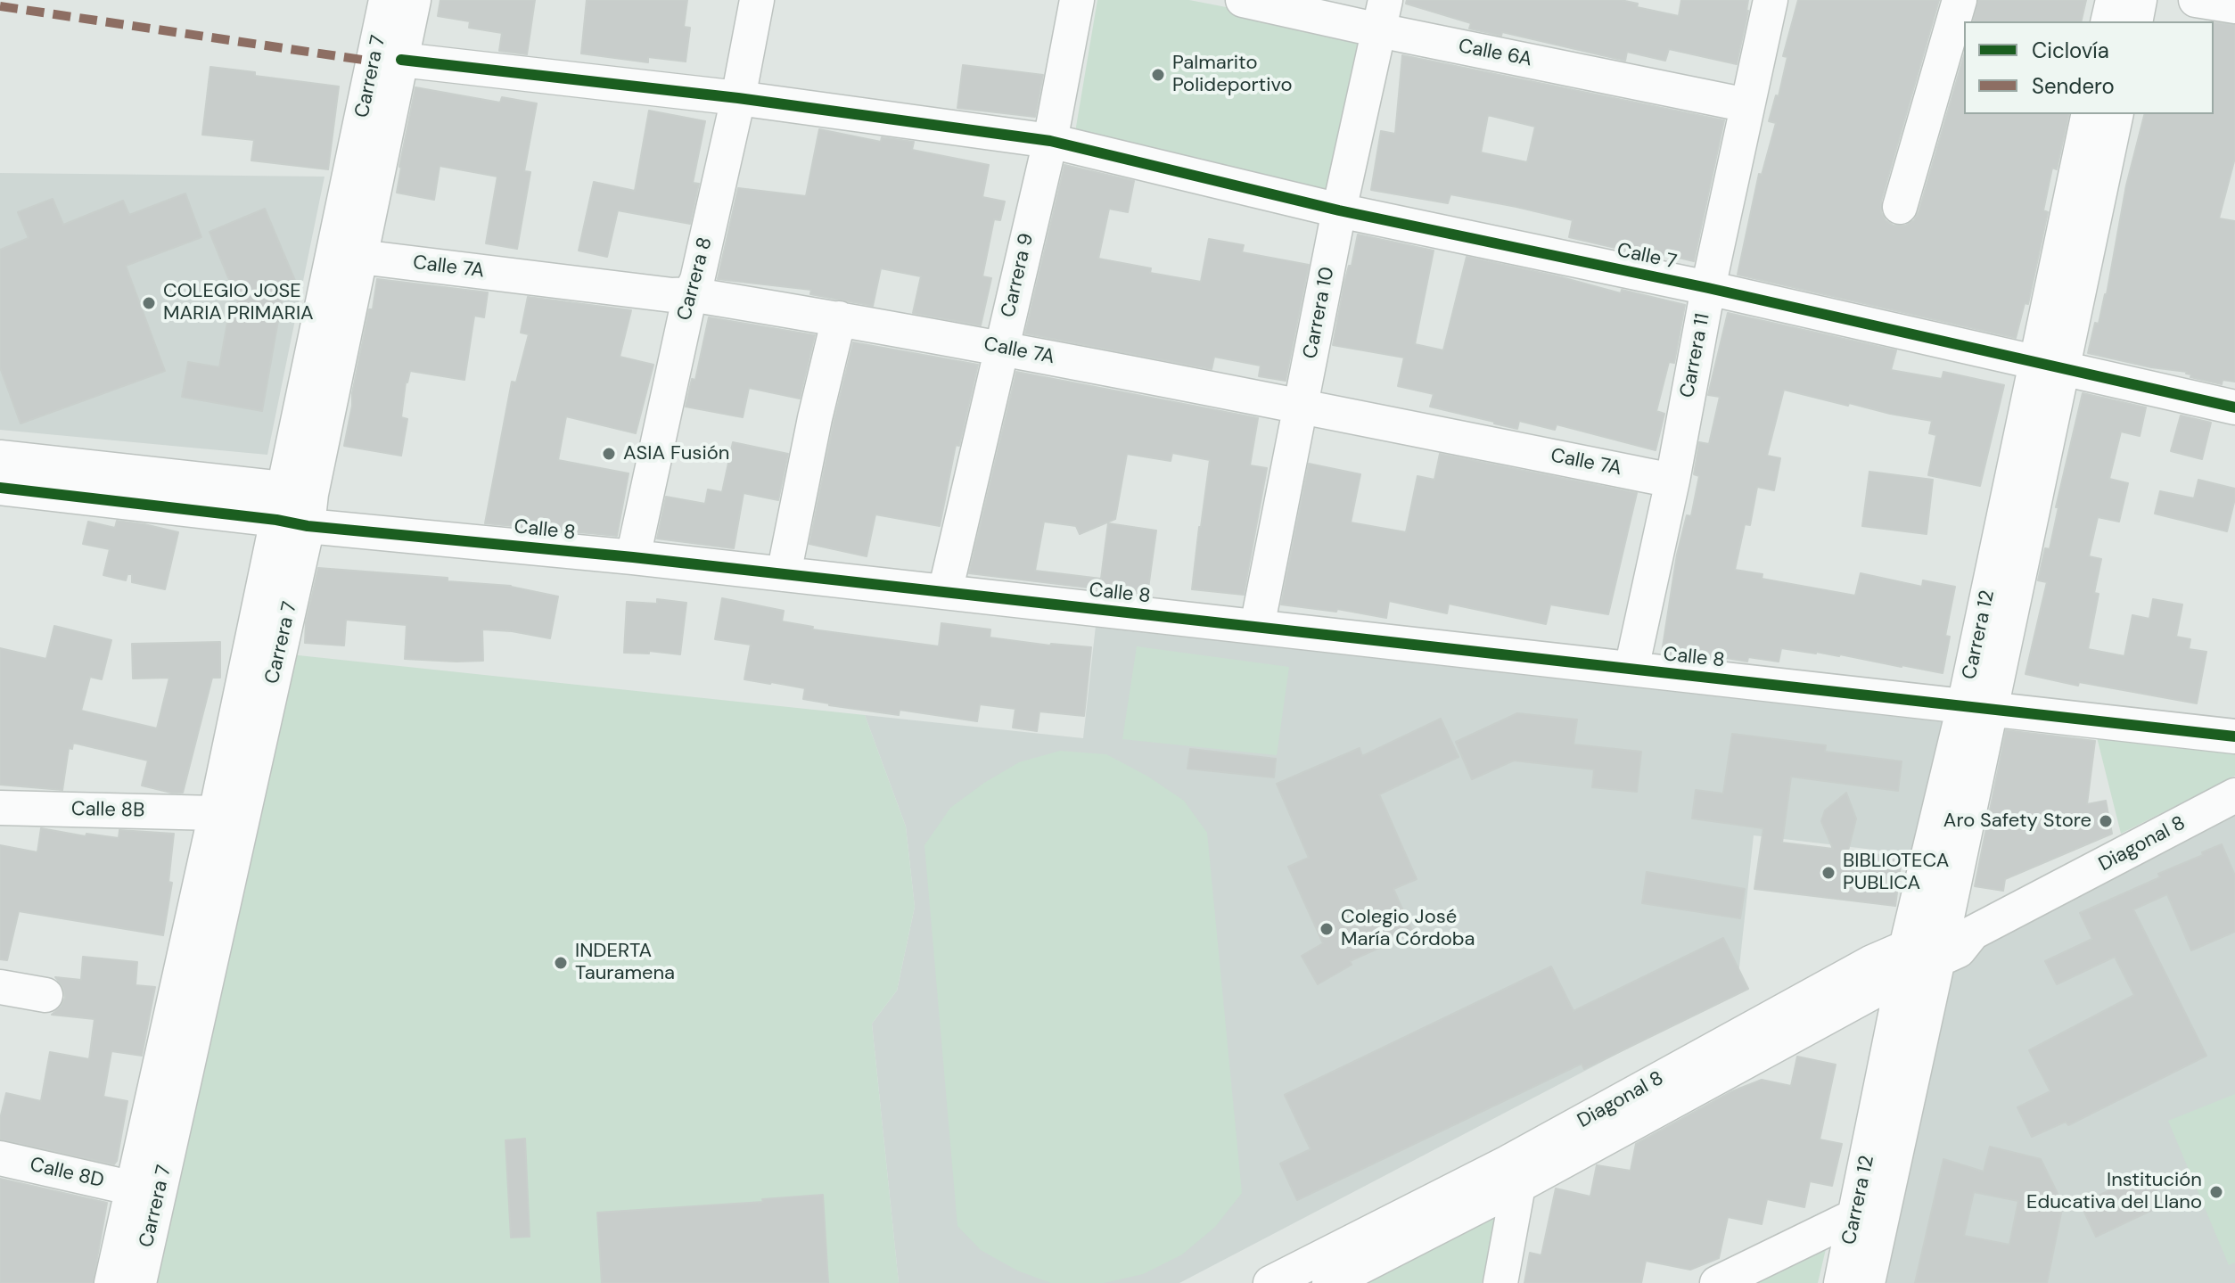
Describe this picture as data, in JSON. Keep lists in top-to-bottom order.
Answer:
{
  "streets": {
    "street": [
      "Calle 6A",
      "Carrera 7",
      "Calle 7",
      "Calle 7A",
      "Carrera 9",
      "Carrera 8",
      "Carrera 10",
      "Carrera 11",
      "Calle 8",
      "Carrera 12",
      "Calle 8B",
      "Diagonal 8",
      "Calle 8D"
    ]
  },
  "crossings": [
    ["Calle 6A", "Carrera 10"],
    ["Calle 6A", "Carrera 11"],
    ["Carrera 7", "Calle 7"],
    ["Carrera 7", "Calle 7A"],
    ["Carrera 7", "Calle 8"],
    ["Carrera 7", "Calle 8B"],
    ["Carrera 7", "Calle 8D"],
    ["Calle 7", "Carrera 9"],
    ["Calle 7", "Carrera 8"],
    ["Calle 7", "Carrera 10"],
    ["Calle 7", "Carrera 11"],
    ["Calle 7", "Carrera 12"],
    ["Calle 7A", "Carrera 9"],
    ["Calle 7A", "Carrera 8"],
    ["Calle 7A", "Carrera 10"],
    ["Calle 7A", "Carrera 11"],
    ["Carrera 9", "Calle 8"],
    ["Carrera 8", "Calle 8"],
    ["Carrera 10", "Calle 8"],
    ["Carrera 11", "Calle 8"],
    ["Calle 8", "Carrera 12"],
    ["Carrera 12", "Diagonal 8"]
  ],
  "places": [
    "Palmarito Polideportivo",
    "COLEGIO JOSE MARIA PRIMARIA",
    "ASIA Fusión",
    "Aro Safety Store",
    "BIBLIOTECA PUBLICA",
    "Colegio José María Córdoba",
    "INDERTA Tauramena",
    "Institución Educativa del Llano"
  ],
  "legend": ["Ciclovía", "Sendero"]
}
